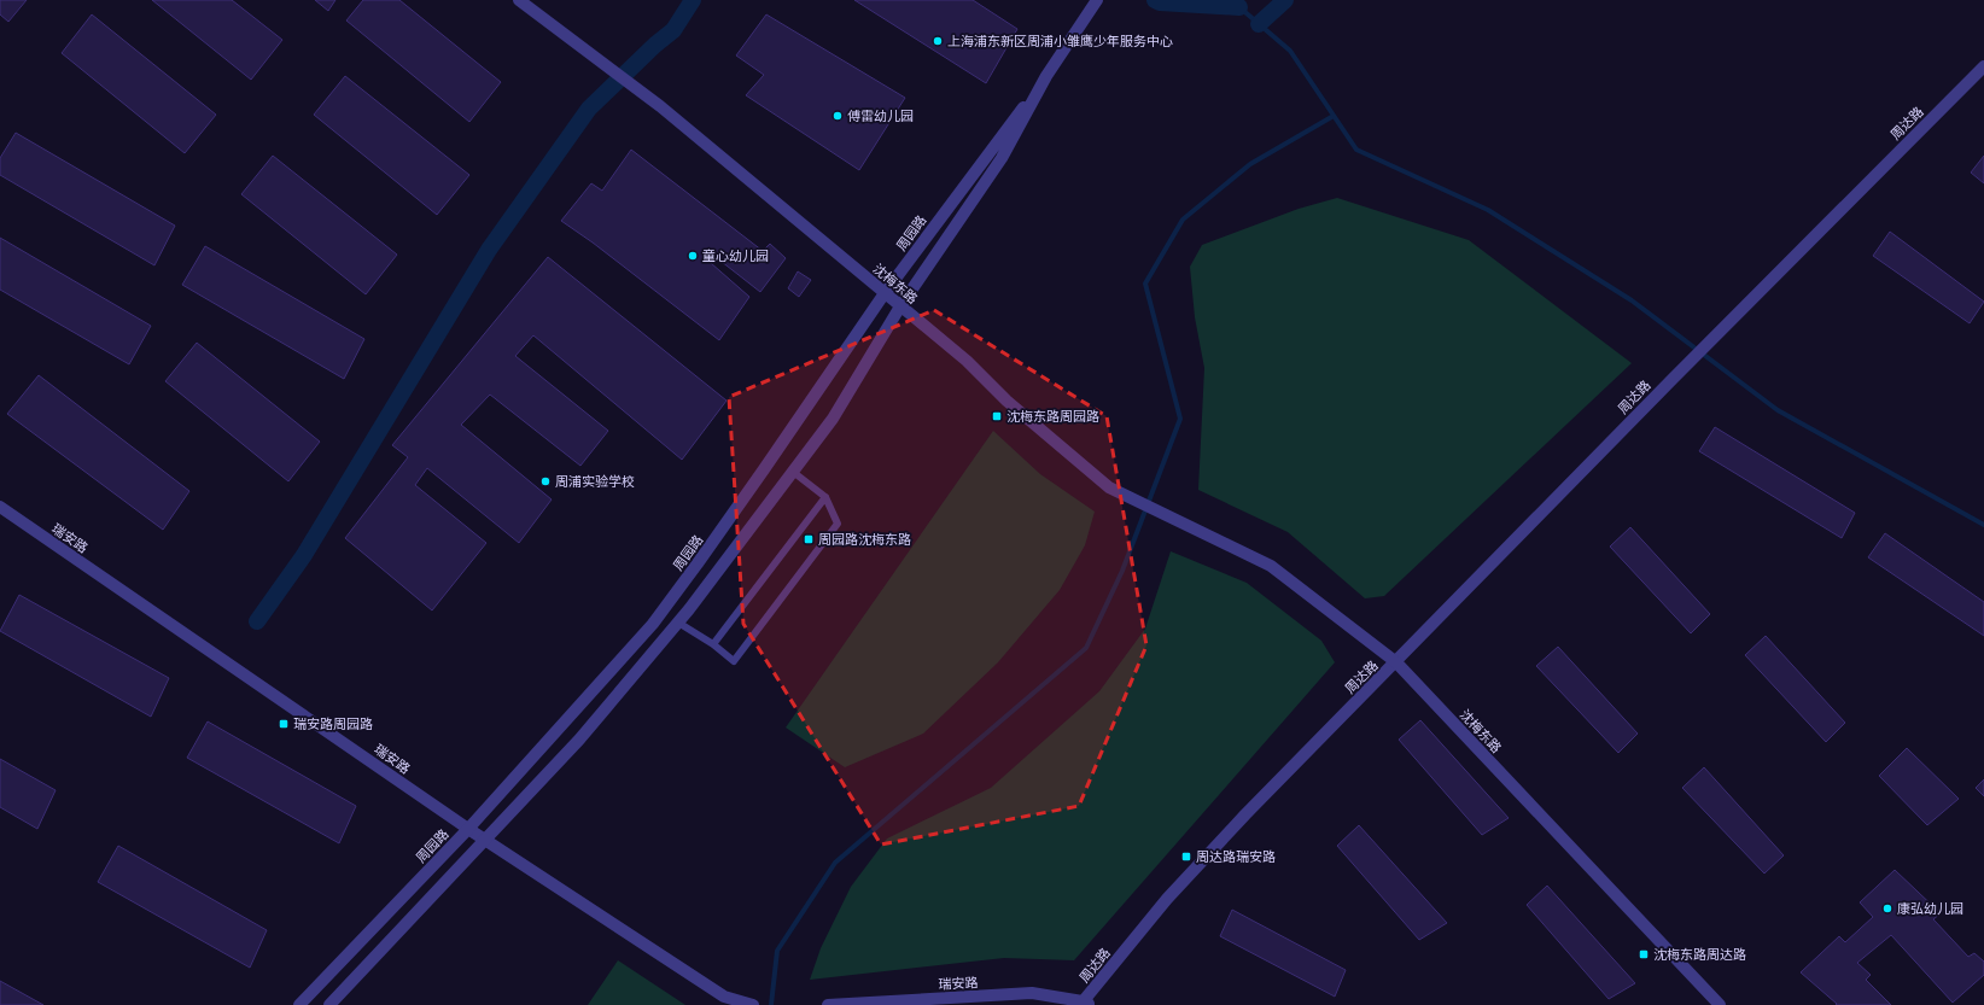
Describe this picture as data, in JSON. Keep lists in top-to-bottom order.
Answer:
{
  "streets": {
    "street": [
      "周达路",
      "周园路",
      "沈梅东路",
      "瑞安路"
    ]
  },
  "crossings": [
    ["周达路", "沈梅东路"],
    ["周达路", "瑞安路"],
    ["周园路", "沈梅东路"],
    ["周园路", "瑞安路"]
  ],
  "places": {
    "other": [
      "上海浦东新区周浦小雏鹰少年服务中心",
      "傅雷幼儿园",
      "童心幼儿园",
      "周浦实验学校",
      "康弘幼儿园"
    ],
    "transit": [
      "沈梅东路周园路",
      "周园路沈梅东路",
      "瑞安路周园路",
      "周达路瑞安路",
      "沈梅东路周达路"
    ]
  }
}
